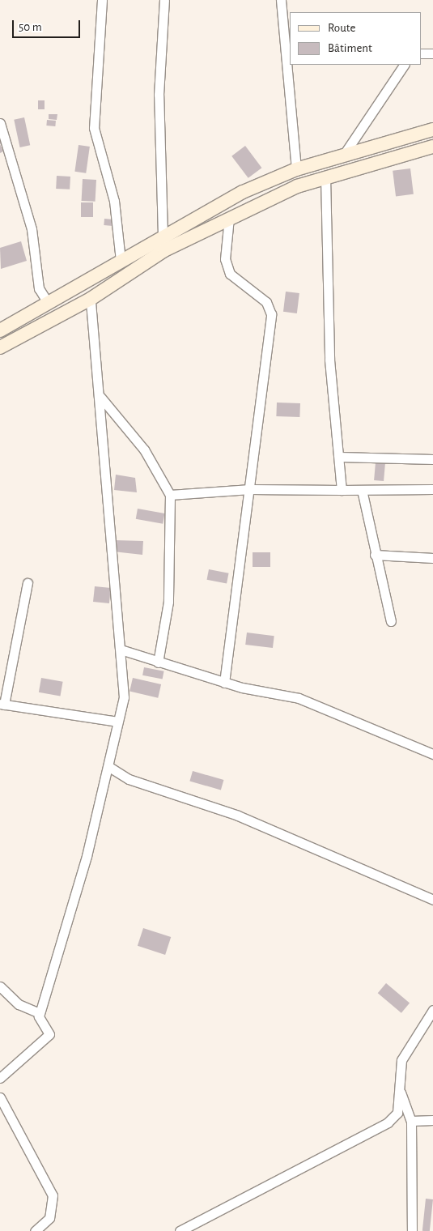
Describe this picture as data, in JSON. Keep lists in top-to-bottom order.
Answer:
{
  "legend": ["Route", "Bâtiment"],
  "scale_bar": "50 m"
}
